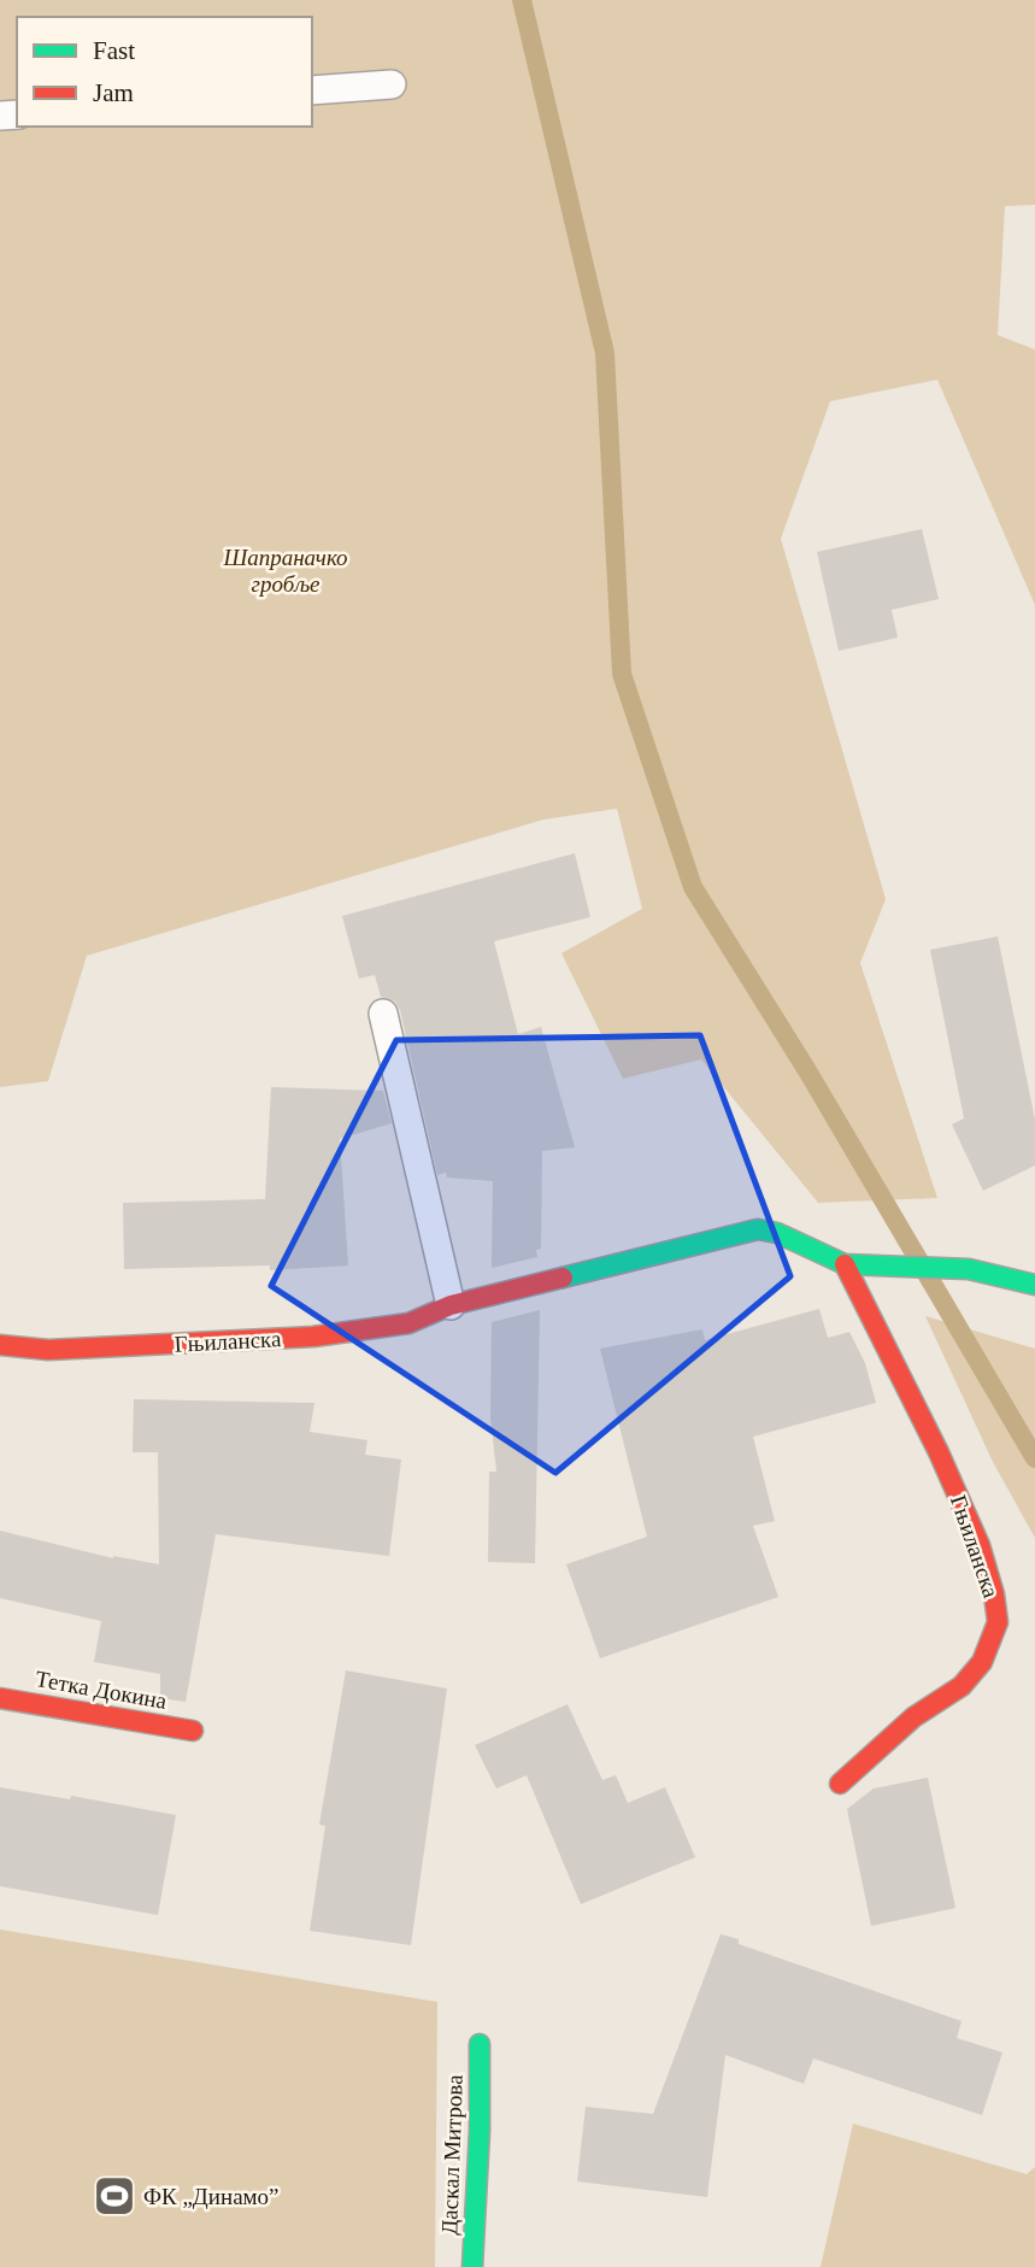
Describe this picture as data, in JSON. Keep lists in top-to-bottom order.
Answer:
{
  "streets": {
    "street": ["Гњиланска", "Тетка Докина", "Даскал Митрова"]
  },
  "parks": ["Шапраначко гробље"],
  "places": {
    "sports": ["ФК „Динамо”"]
  },
  "legend": ["Fast", "Jam"]
}
